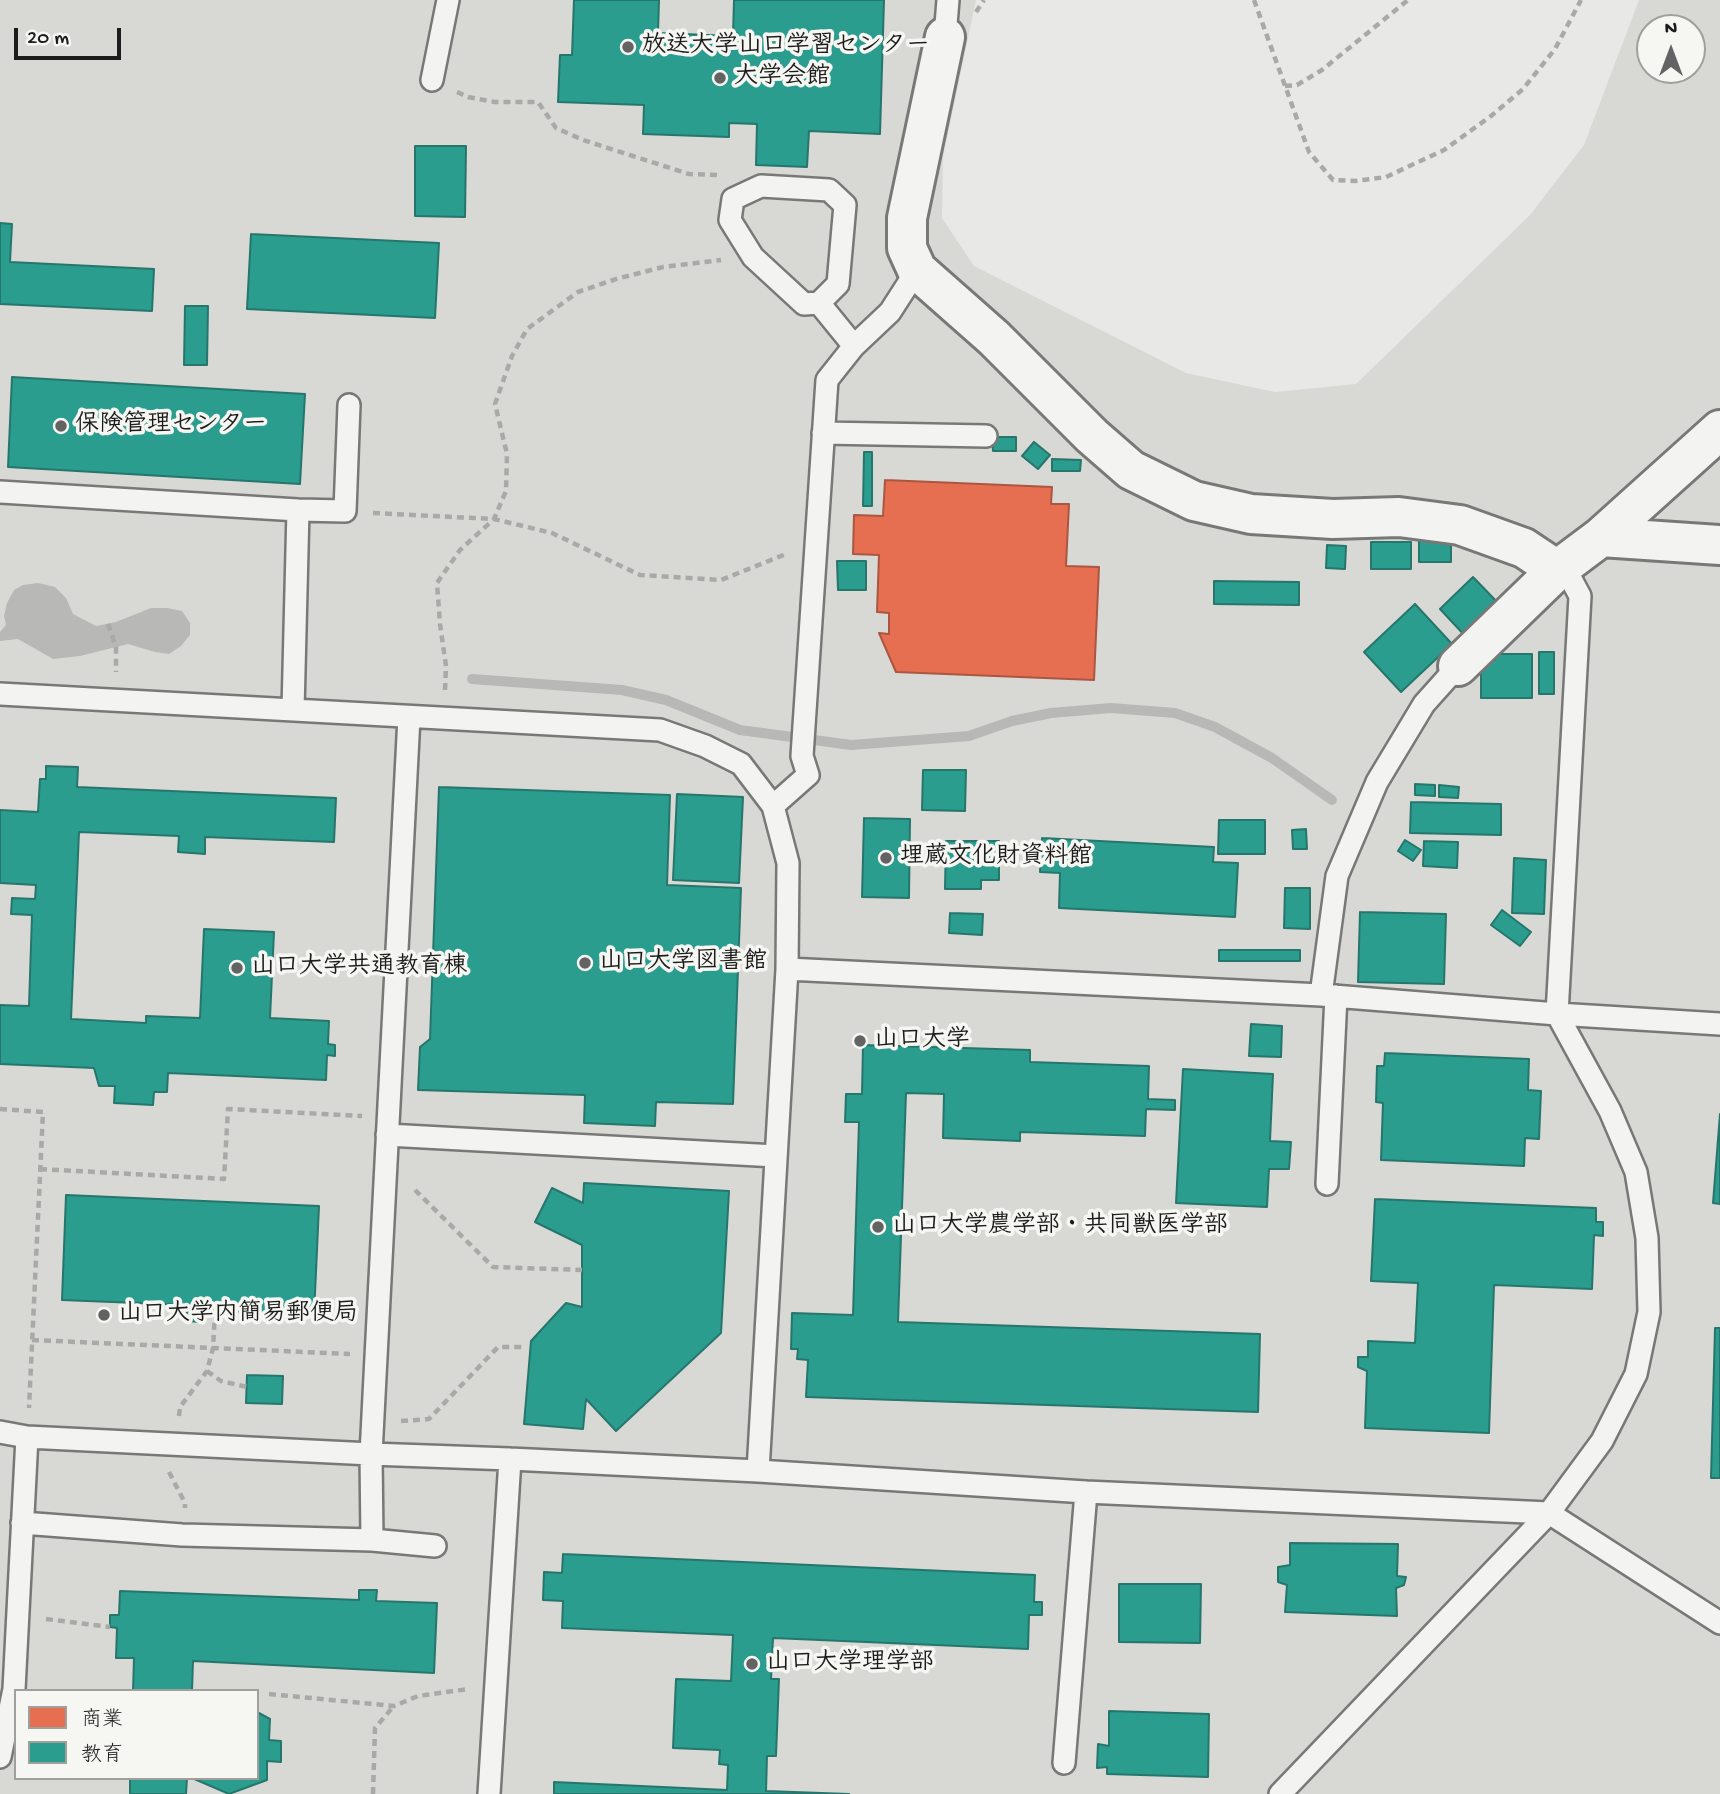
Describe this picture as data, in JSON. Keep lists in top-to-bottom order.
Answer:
{
  "places": [
    "放送大学山口学習センター",
    "大学会館",
    "保険管理センター",
    "埋蔵文化財資料館",
    "山口大学図書館",
    "山口大学共通教育棟",
    "山口大学",
    "山口大学農学部・共同獣医学部",
    "山口大学内簡易郵便局",
    "山口大学理学部"
  ],
  "legend": ["商業", "教育"],
  "scale_bar": "20 m",
  "north": "top"
}
